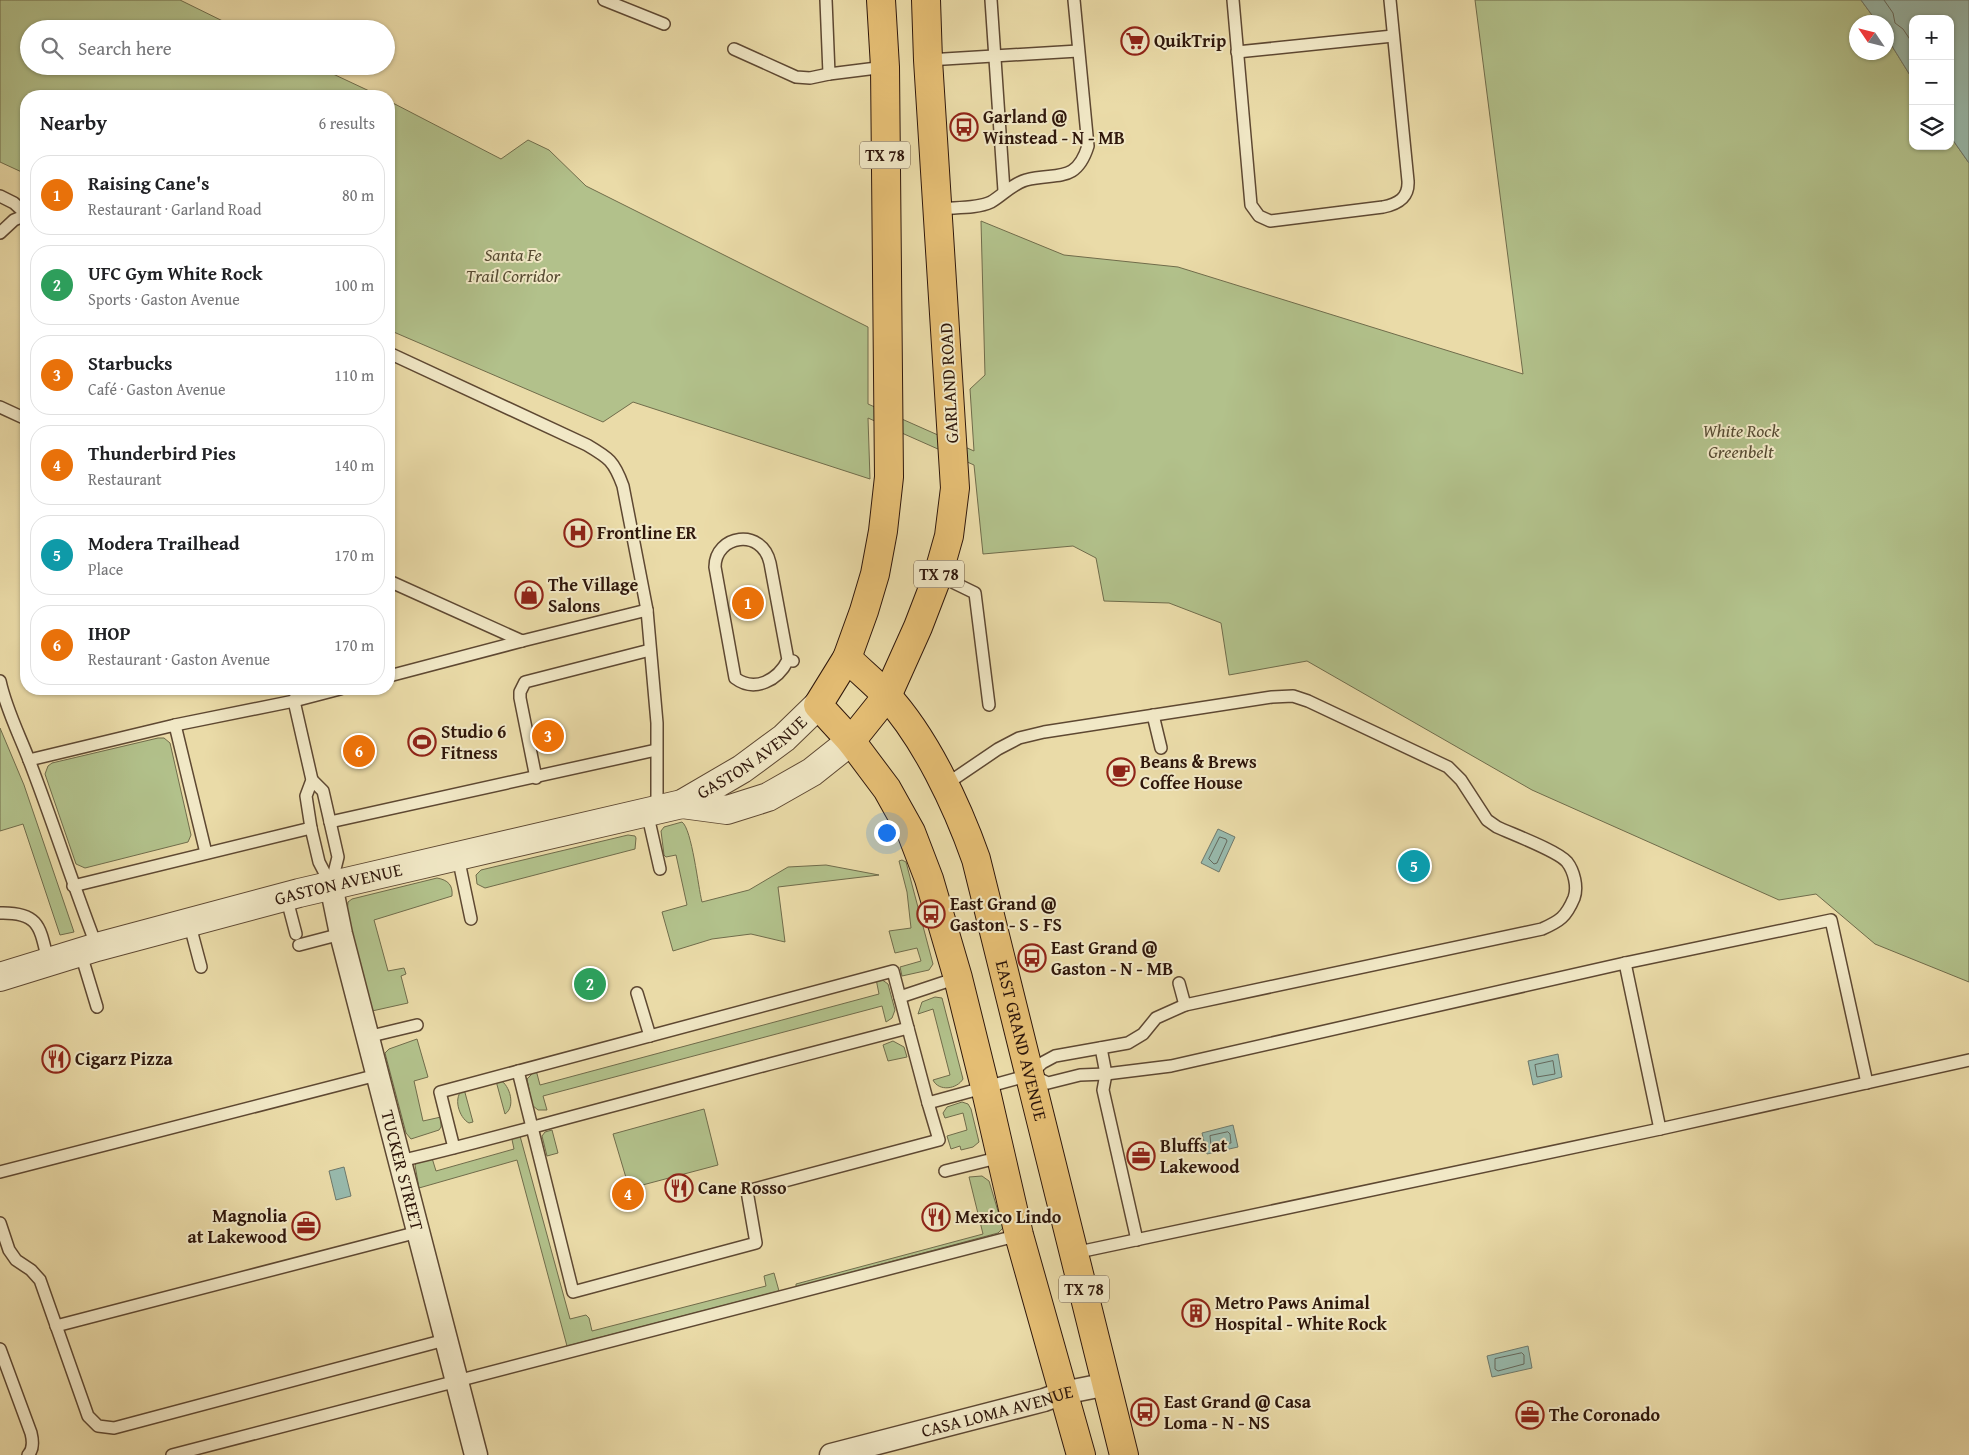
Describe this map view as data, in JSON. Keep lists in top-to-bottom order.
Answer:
{
  "streets": {
    "main road": ["TX 78", "GARLAND ROAD", "EAST GRAND AVENUE"],
    "street": ["GASTON AVENUE", "TUCKER STREET", "CASA LOMA AVENUE"]
  },
  "crossings": [
    ["TX 78", "GARLAND ROAD"],
    ["TX 78", "GASTON AVENUE"],
    ["TX 78", "EAST GRAND AVENUE"],
    ["TX 78", "CASA LOMA AVENUE"],
    ["GARLAND ROAD", "GASTON AVENUE"],
    ["GARLAND ROAD", "EAST GRAND AVENUE"],
    ["GASTON AVENUE", "TUCKER STREET"],
    ["EAST GRAND AVENUE", "CASA LOMA AVENUE"]
  ],
  "parks": ["Santa Fe Trail Corridor", "White Rock Greenbelt"],
  "places": {
    "supermarket": ["QuikTrip"],
    "bus stop": [
      "Garland @ Winstead - N - MB",
      "East Grand @ Gaston - S - FS",
      "East Grand @ Gaston - N - MB",
      "East Grand @ Casa Loma - N - NS"
    ],
    "hospital": ["Frontline ER"],
    "shop": ["The Village Salons"],
    "sports": ["Studio 6 Fitness"],
    "cafe": ["Beans & Brews Coffee House"],
    "restaurant": ["Cigarz Pizza", "Cane Rosso", "Mexico Lindo"],
    "office": ["Bluffs at Lakewood", "Magnolia at Lakewood", "The Coronado"],
    "building": ["Metro Paws Animal Hospital - White Rock"]
  },
  "north": "top left",
  "page": {
    "map_buttons": ["+", "−"],
    "search": "Search here",
    "heading": ["Nearby", "6 results"],
    "list": [
      {
        "mark": "1",
        "name": "Raising Cane's",
        "note": "Restaurant · Garland Road",
        "value": "80 m"
      },
      {
        "mark": "2",
        "name": "UFC Gym White Rock",
        "note": "Sports · Gaston Avenue",
        "value": "100 m"
      },
      {
        "mark": "3",
        "name": "Starbucks",
        "note": "Café · Gaston Avenue",
        "value": "110 m"
      },
      {
        "mark": "4",
        "name": "Thunderbird Pies",
        "note": "Restaurant",
        "value": "140 m"
      },
      {
        "mark": "5",
        "name": "Modera Trailhead",
        "note": "Place",
        "value": "170 m"
      },
      {
        "mark": "6",
        "name": "IHOP",
        "note": "Restaurant · Gaston Avenue",
        "value": "170 m"
      }
    ],
    "pins": [
      "1",
      "3",
      "6",
      "5",
      "2",
      "4"
    ]
  }
}
